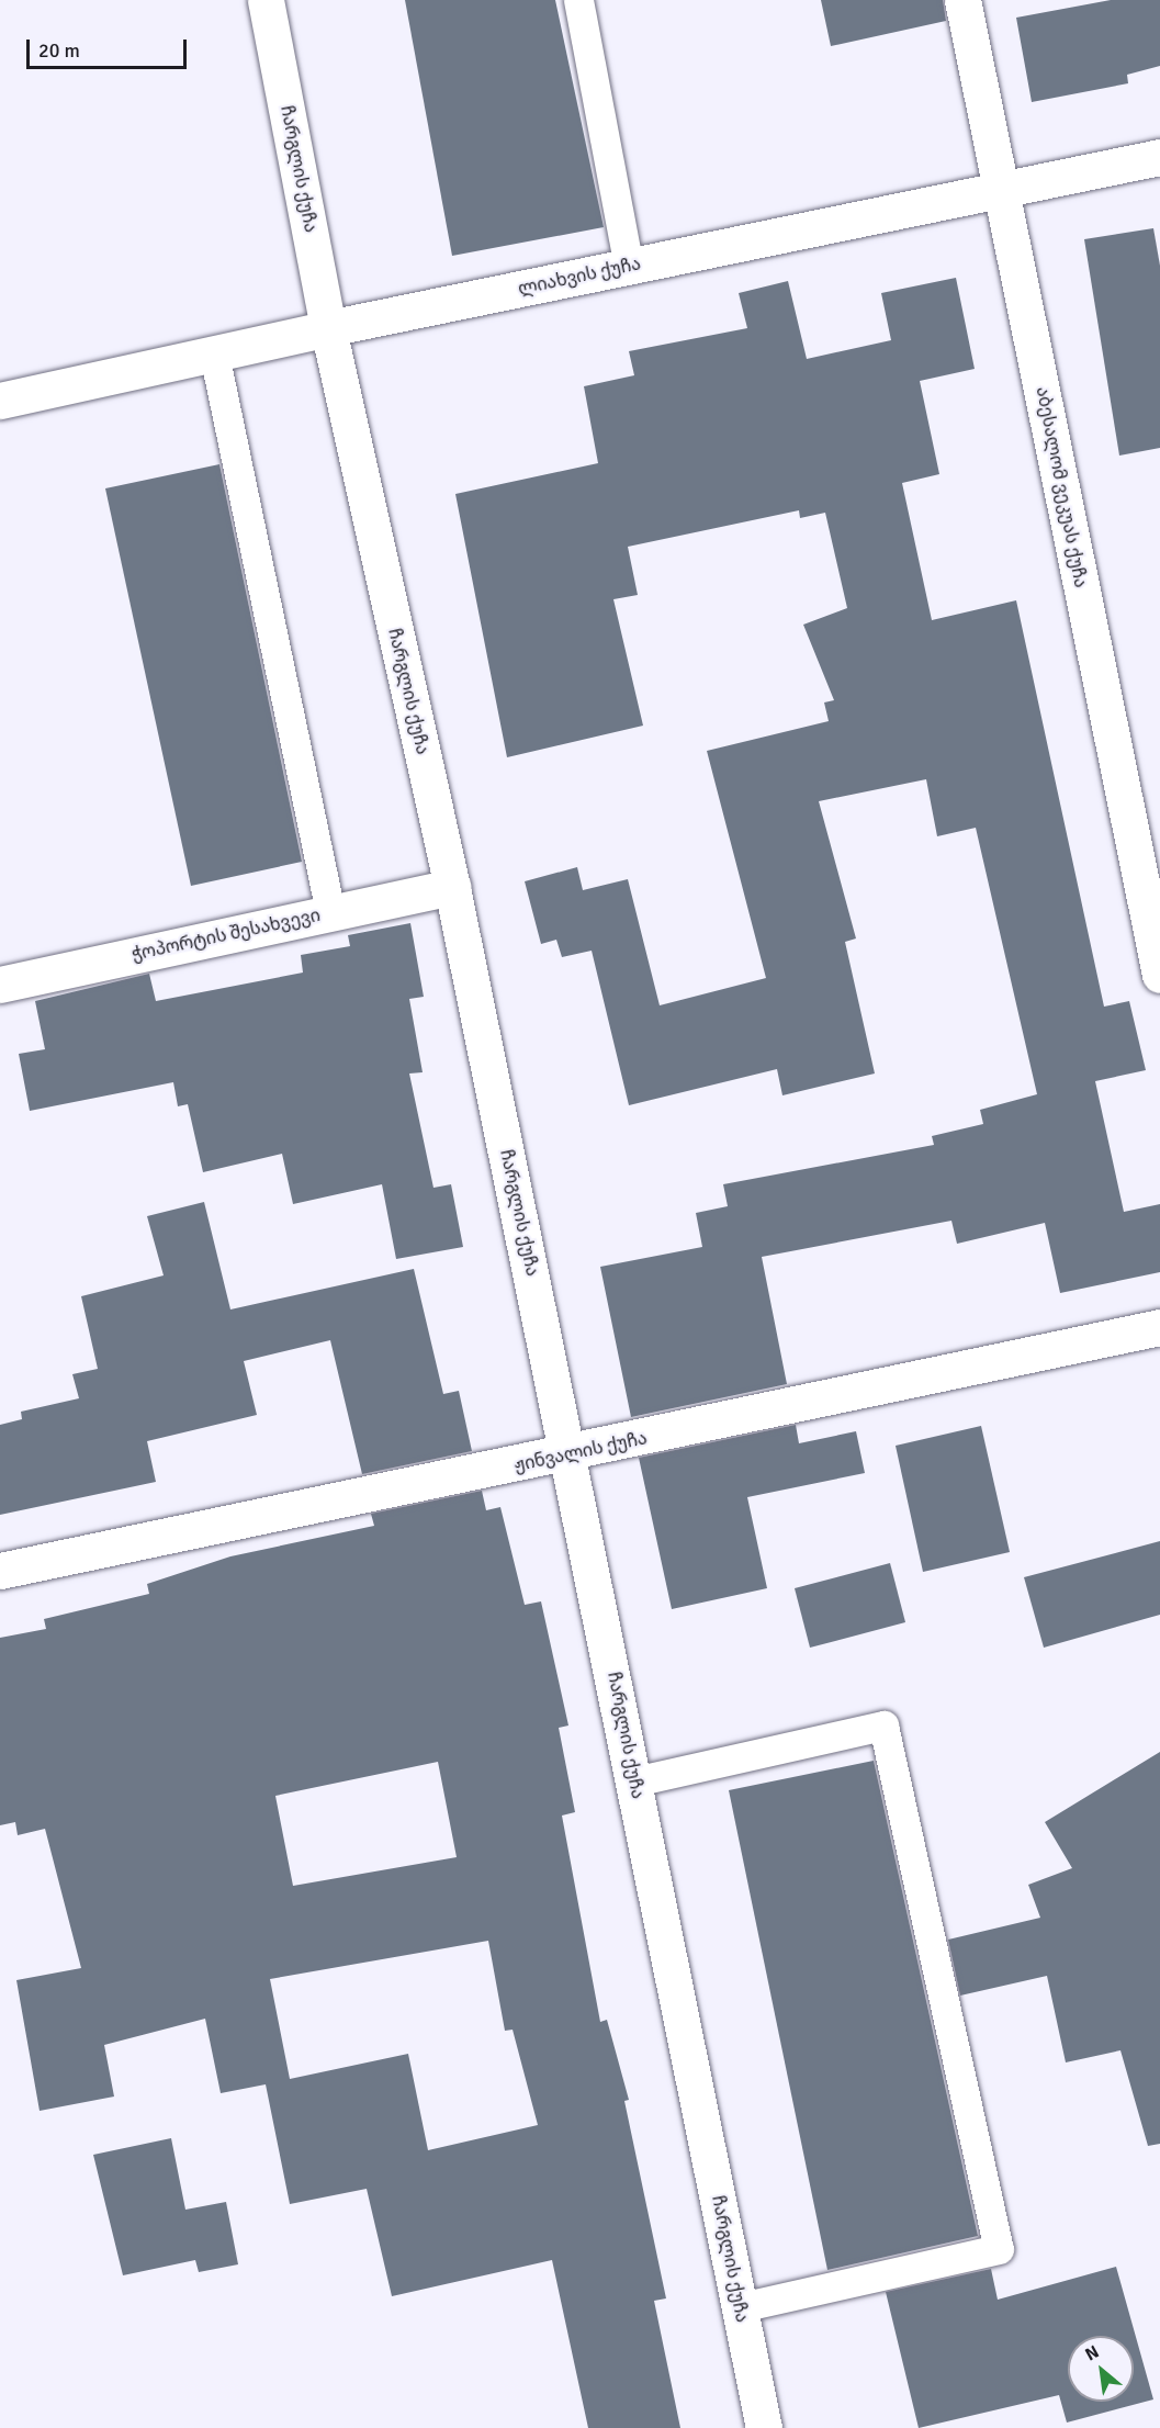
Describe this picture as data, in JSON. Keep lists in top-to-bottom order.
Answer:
{
  "streets": {
    "street": [
      "ჩარგლის ქუჩა",
      "ლიახვის ქუჩა",
      "აბესალომ ვეკუას ქუჩა",
      "ჭოპორტის შესახვევი",
      "ჟინვალის ქუჩა"
    ]
  },
  "crossings": [
    ["ჩარგლის ქუჩა", "ლიახვის ქუჩა"],
    ["ჩარგლის ქუჩა", "ჭოპორტის შესახვევი"],
    ["ჩარგლის ქუჩა", "ჟინვალის ქუჩა"],
    ["ლიახვის ქუჩა", "აბესალომ ვეკუას ქუჩა"]
  ],
  "scale_bar": "20 m",
  "north": "top left"
}
